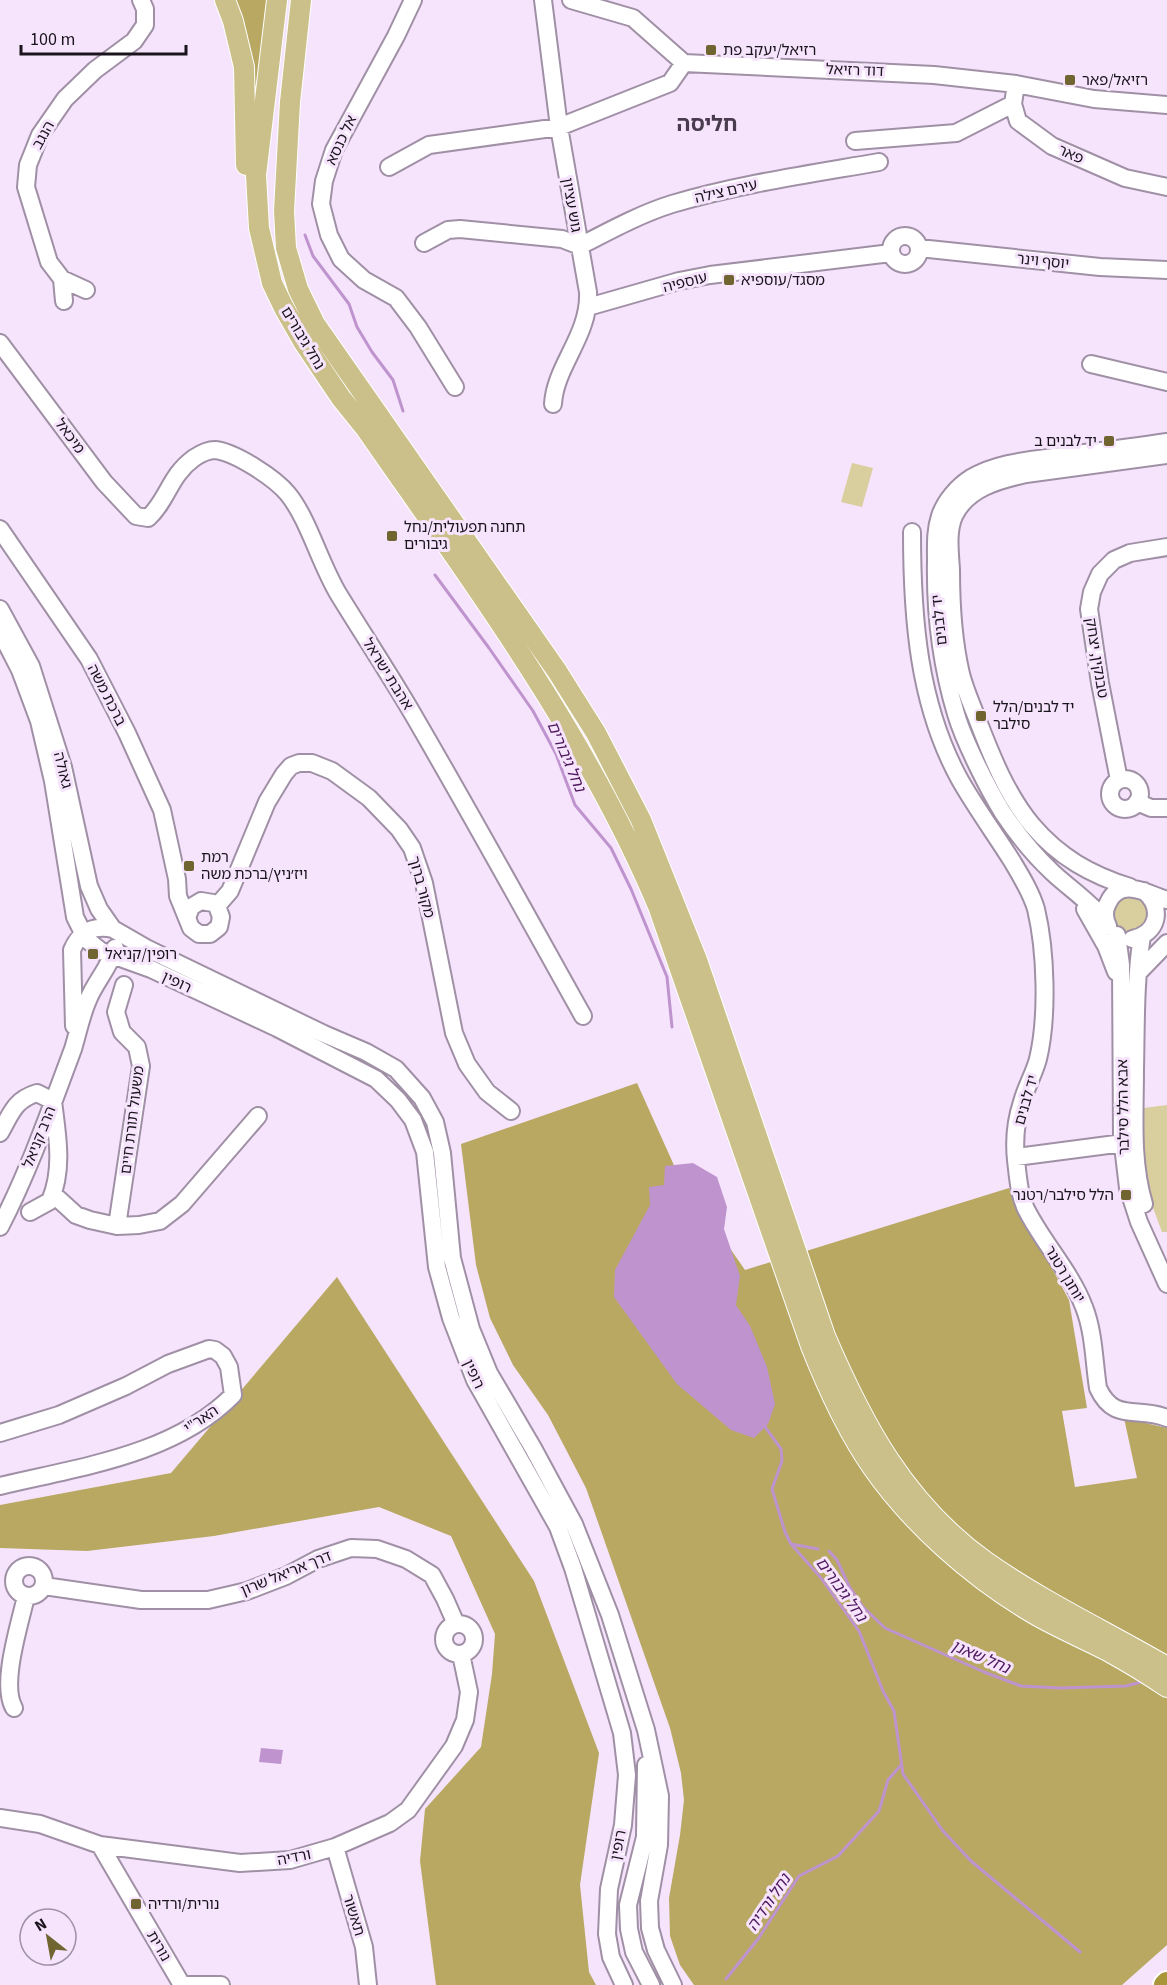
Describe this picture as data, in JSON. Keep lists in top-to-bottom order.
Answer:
{
  "streets": {
    "main road": ["נחל גיבורים"],
    "street": [
      "דוד רזיאל",
      "הנגב",
      "אל כנסא",
      "פאר",
      "עירם צילה",
      "גוש עציון",
      "יוסף וינר",
      "עוספיה",
      "מיכאל",
      "יד לבנים",
      "טבנקין, יצחק",
      "אהבת ישראל",
      "ברכת משה",
      "גאולה",
      "מקור ברוך",
      "רופין",
      "אבא הלל סילבר",
      "משעול תורת חיים",
      "הרב קניאל",
      "יוחנן רטנר",
      "האר\"י",
      "דרך אריאל שרון",
      "ורדיה",
      "תאשור",
      "נורית"
    ]
  },
  "crossings": [
    ["עירם צילה", "גוש עציון"],
    ["גוש עציון", "עוספיה"],
    ["יוסף וינר", "עוספיה"],
    ["מיכאל", "אהבת ישראל"],
    ["יד לבנים", "אבא הלל סילבר"],
    ["יד לבנים", "יוחנן רטנר"],
    ["ברכת משה", "מקור ברוך"],
    ["גאולה", "רופין"],
    ["גאולה", "הרב קניאל"],
    ["רופין", "הרב קניאל"],
    ["דרך אריאל שרון", "ורדיה"],
    ["ורדיה", "תאשור"],
    ["ורדיה", "נורית"]
  ],
  "districts": ["חליסה"],
  "water": ["נחל גיבורים", "נחל שאנן", "נחל ורדיה"],
  "places": {
    "transit": [
      "רזיאל/יעקב פת",
      "רזיאל/פאר",
      "מסגד/עוספיא",
      "יד לבנים ב",
      "תחנה תפעולית/נחל גיבורים",
      "יד לבנים/הלל סילבר",
      "רמת ויז׳ניץ/ברכת משה",
      "רופין/קניאל",
      "הלל סילבר/רטנר",
      "נורית/ורדיה"
    ]
  },
  "scale_bar": "100 m",
  "north": "top left"
}
